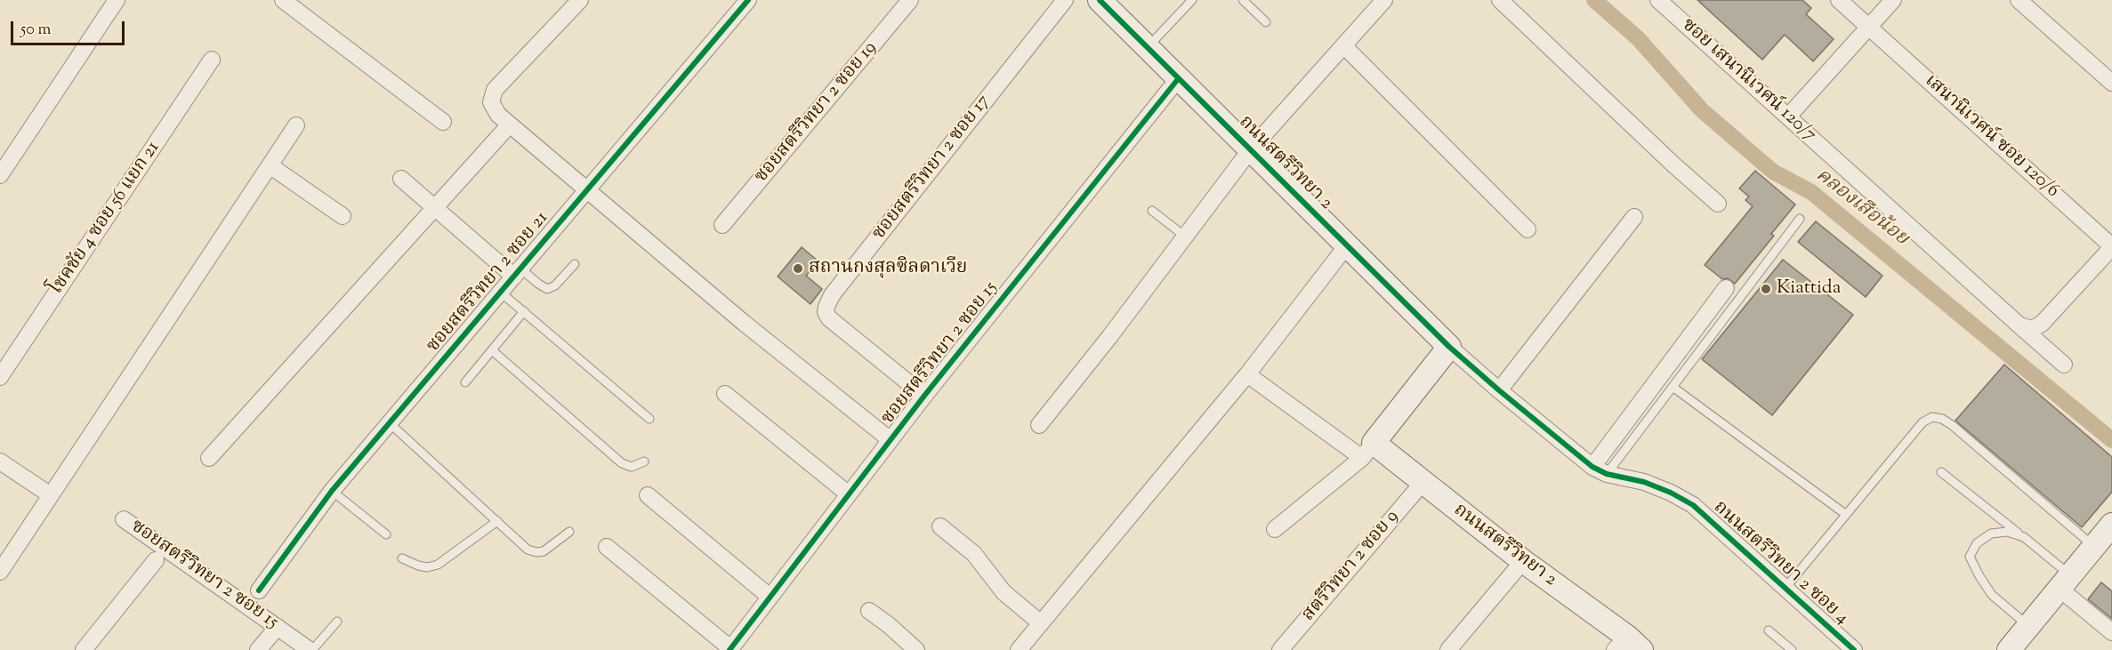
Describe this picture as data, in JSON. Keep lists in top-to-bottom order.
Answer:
{
  "streets": {
    "street": [
      "ซอย เสนานิเวศน์ 120/7",
      "ซอยสตรีวิทยา 2 ซอย 19",
      "เสนานิเวศน์ ซอย 120/6",
      "ถนนสตรีวิทยา 2",
      "ซอยสตรีวิทยา 2 ซอย 17",
      "โชคชัย 4 ซอย 56 แยก 21",
      "ซอยสตรีวิทยา 2 ซอย 21",
      "ซอยสตรีวิทยา 2 ซอย 15",
      "ถนนสตรีวิทยา 2 ซอย 4",
      "สตรีวิทยา 2 ซอย 9"
    ]
  },
  "crossings": [
    ["ถนนสตรีวิทยา 2", "ซอยสตรีวิทยา 2 ซอย 15"],
    ["ถนนสตรีวิทยา 2", "ถนนสตรีวิทยา 2 ซอย 4"],
    ["ถนนสตรีวิทยา 2", "สตรีวิทยา 2 ซอย 9"],
    ["ซอยสตรีวิทยา 2 ซอย 17", "ซอยสตรีวิทยา 2 ซอย 15"]
  ],
  "water": ["คลองเสือน้อย"],
  "places": ["สถานกงสุลซิลดาเวีย", "Kiattida"],
  "scale_bar": "50 m"
}
